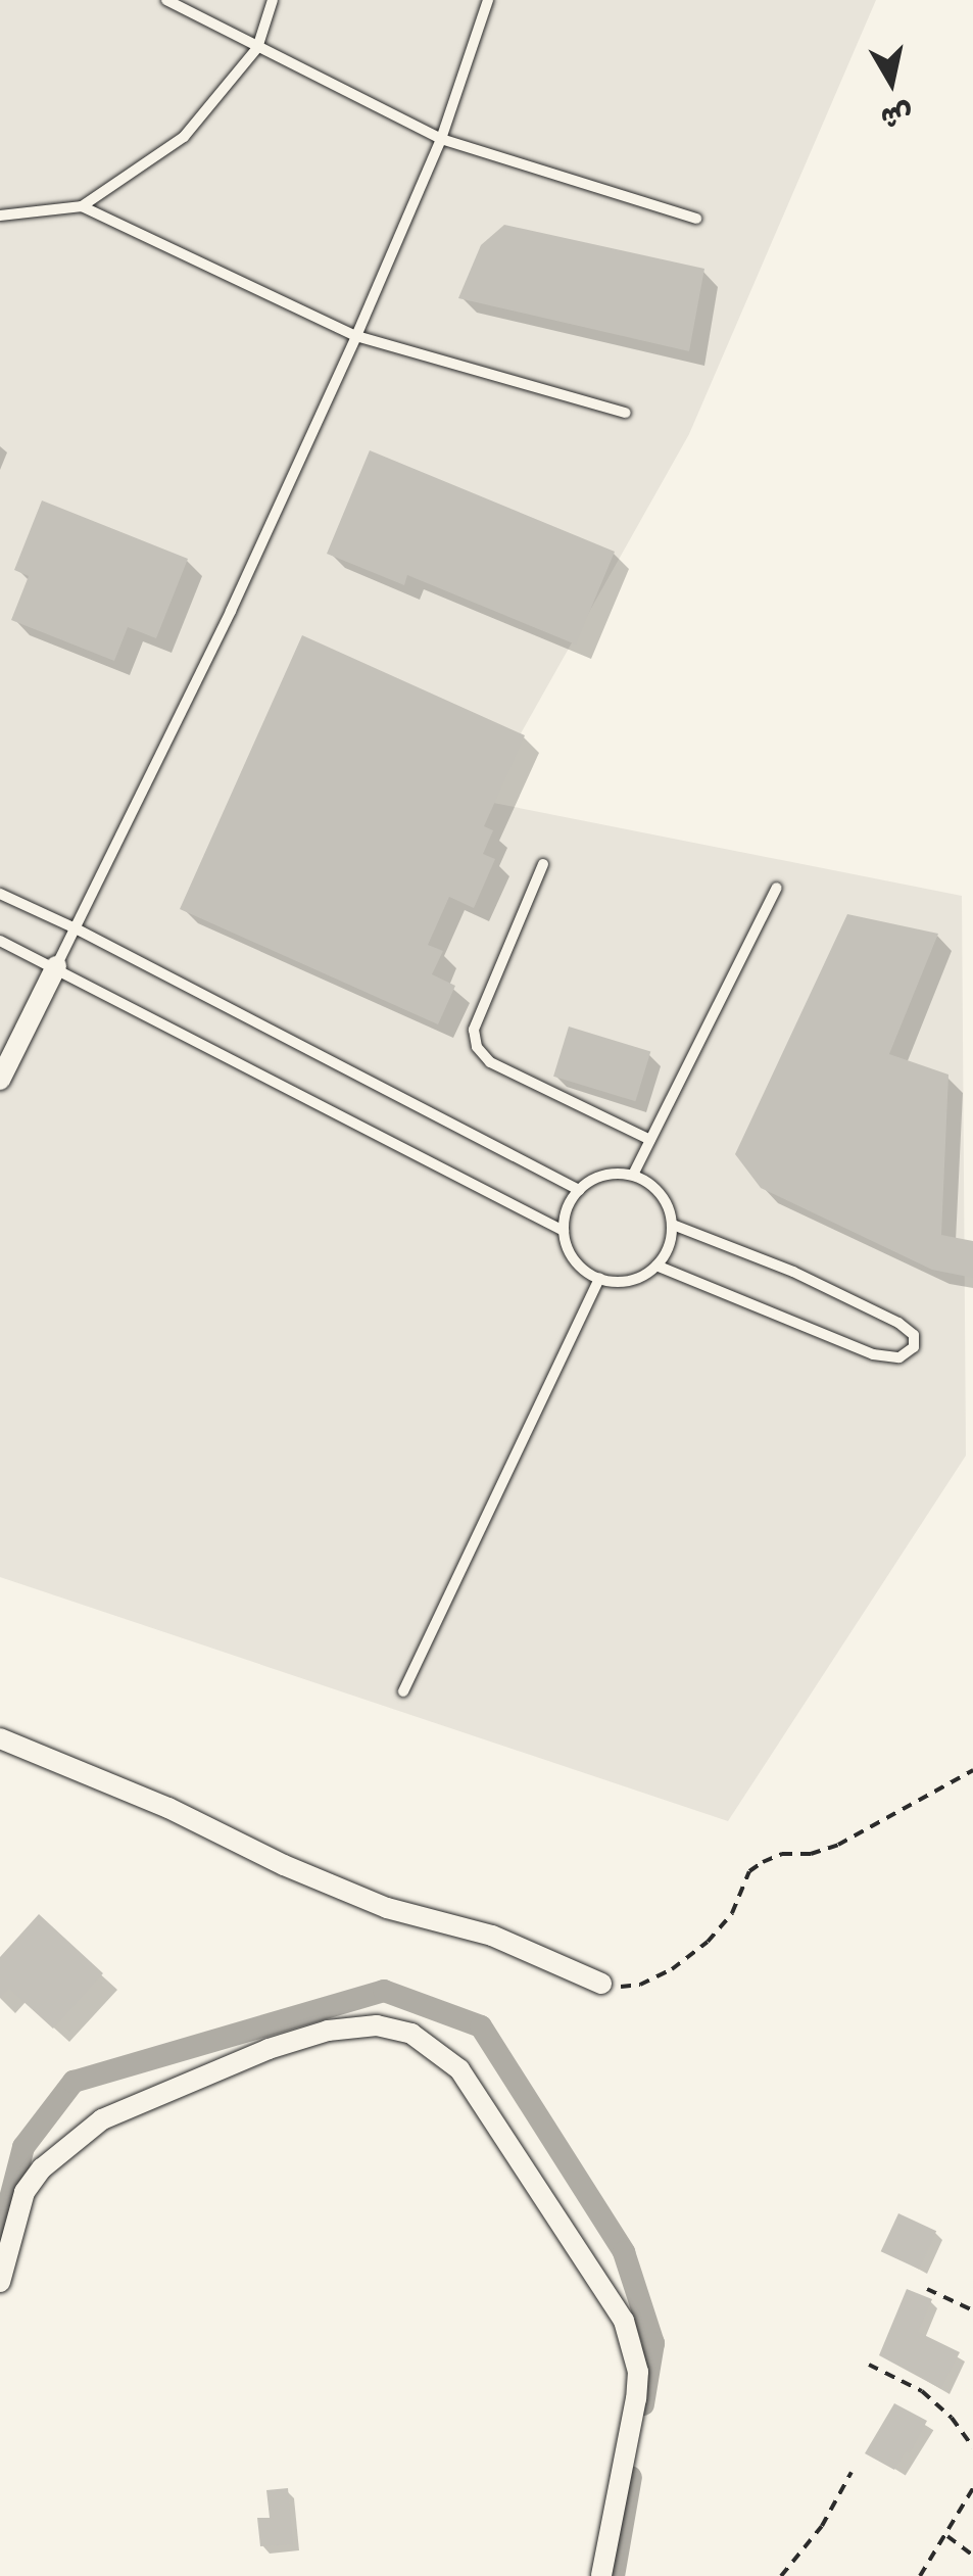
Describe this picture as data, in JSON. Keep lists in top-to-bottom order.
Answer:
{
  "north": "bottom"
}
